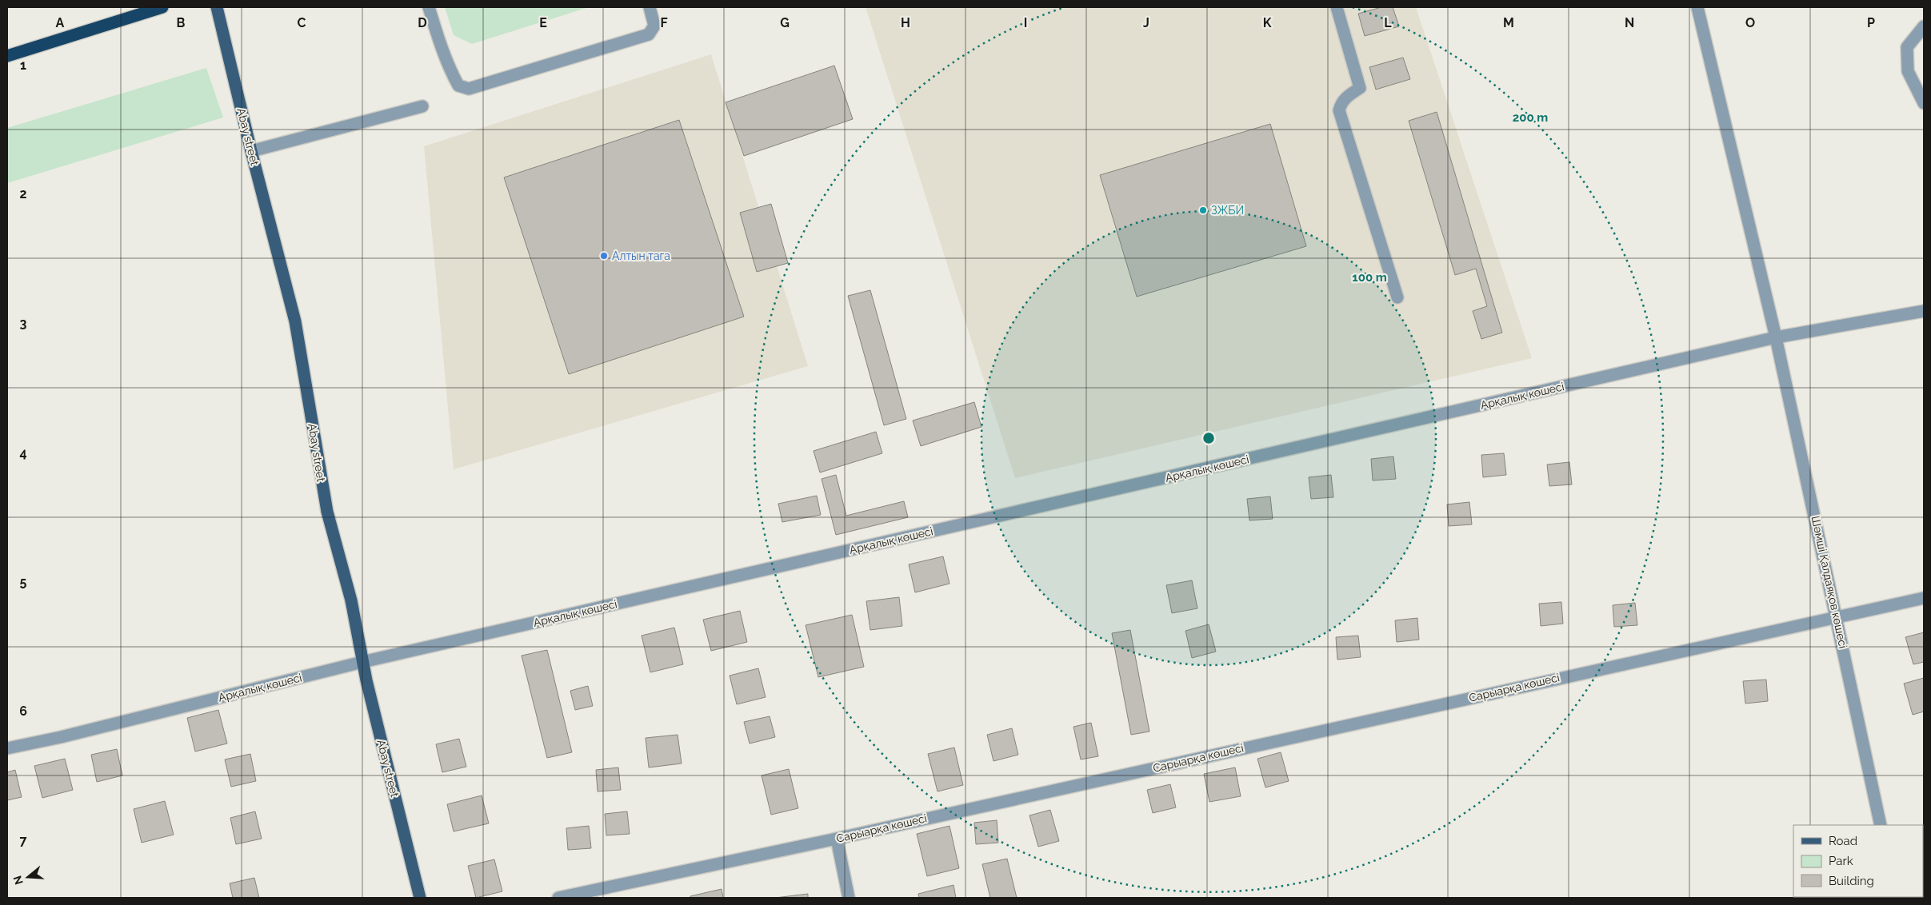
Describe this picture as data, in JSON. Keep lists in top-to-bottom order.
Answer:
{
  "streets": {
    "main road": ["Abay street"],
    "street": ["Арқалық көшесі", "Шәмші Қалдаяқов көшесі", "Сарыарқа көшесі"]
  },
  "crossings": [
    ["Abay street", "Арқалық көшесі"],
    ["Арқалық көшесі", "Шәмші Қалдаяқов көшесі"],
    ["Шәмші Қалдаяқов көшесі", "Сарыарқа көшесі"]
  ],
  "places": ["ЗЖБИ", "Алтын тага"],
  "legend": ["Road", "Park", "Building"],
  "north": "left",
  "grid": {
    "columns": [
      "A",
      "B",
      "C",
      "D",
      "E",
      "F",
      "G",
      "H",
      "I",
      "J",
      "K",
      "L",
      "M",
      "N",
      "O",
      "P"
    ],
    "rows": [
      "1",
      "2",
      "3",
      "4",
      "5",
      "6",
      "7"
    ]
  },
  "rings": ["200 m", "100 m"]
}
